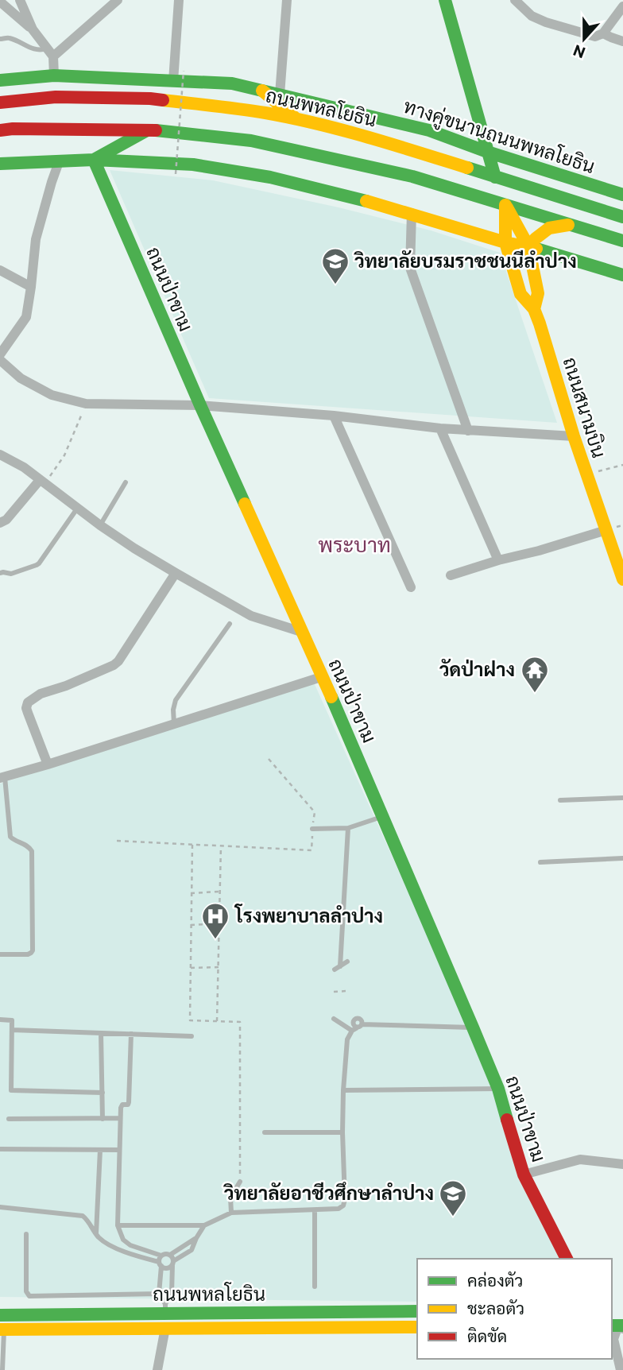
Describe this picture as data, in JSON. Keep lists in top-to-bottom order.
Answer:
{
  "streets": {
    "main road": [
      "ถนนพหลโยธิน",
      "ทางคู่ขนานถนนพหลโยธิน",
      "ถนนป่าขาม",
      "ถนนสนามบิน"
    ]
  },
  "districts": ["พระบาท"],
  "places": {
    "school or university": ["วิทยาลัยบรมราชชนนีลำปาง", "วิทยาลัยอาชีวศึกษาลำปาง"],
    "temple": ["วัดป่าฝาง"],
    "hospital": ["โรงพยาบาลลำปาง"]
  },
  "legend": ["คล่องตัว", "ชะลอตัว", "ติดขัด"],
  "north": "bottom"
}
